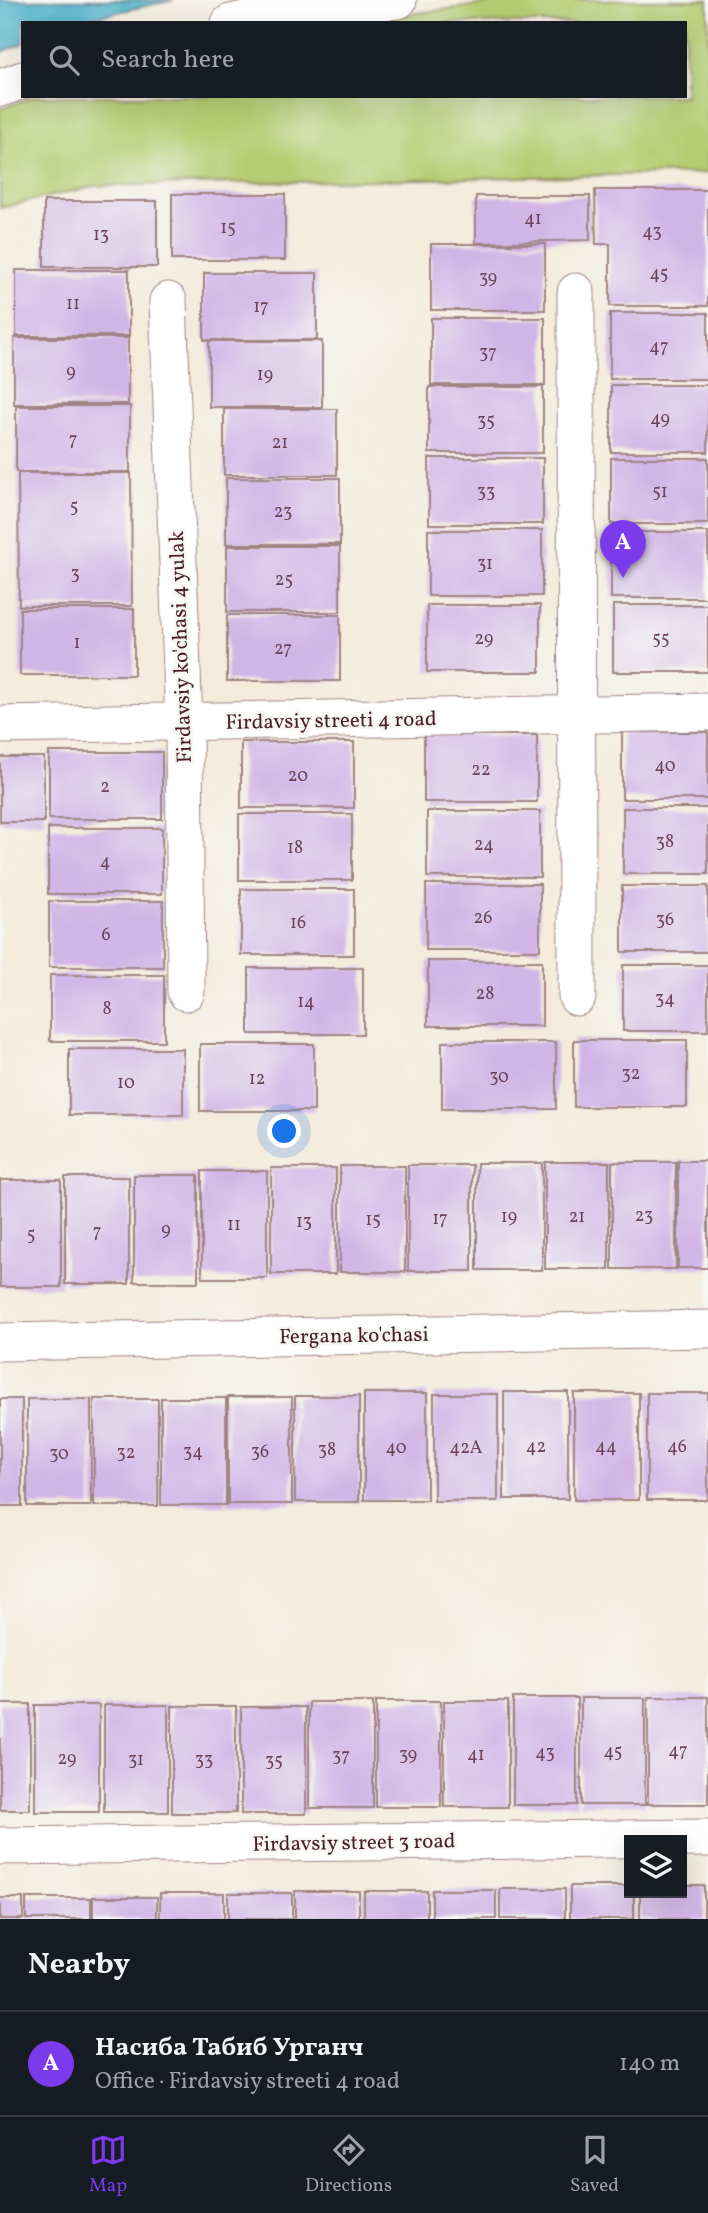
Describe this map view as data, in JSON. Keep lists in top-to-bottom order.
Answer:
{
  "streets": {
    "street": [
      "Firdavsiy ko'chasi 4 yulak",
      "Firdavsiy streeti 4 road",
      "Fergana ko'chasi",
      "Firdavsiy street 3 road"
    ]
  },
  "crossings": [
    ["Firdavsiy ko'chasi 4 yulak", "Firdavsiy streeti 4 road"]
  ],
  "house_numbers": [
    "41",
    "15",
    "43",
    "13",
    "45",
    "39",
    "11",
    "17",
    "47",
    "37",
    "9",
    "19",
    "49",
    "35",
    "7",
    "21",
    "33",
    "51",
    "5",
    "23",
    "31",
    "3",
    "25",
    "29",
    "55",
    "1",
    "27",
    "40",
    "22",
    "20",
    "2",
    "38",
    "24",
    "18",
    "4",
    "26",
    "36",
    "16",
    "6",
    "28",
    "34",
    "14",
    "8",
    "32",
    "30",
    "12",
    "10",
    "23",
    "19",
    "21",
    "17",
    "15",
    "13",
    "11",
    "9",
    "7",
    "5",
    "42",
    "44",
    "46",
    "40",
    "42А",
    "38",
    "34",
    "36",
    "32",
    "30",
    "47",
    "45",
    "43",
    "39",
    "41",
    "37",
    "29",
    "31",
    "33",
    "35"
  ],
  "page": {
    "search": "Search here",
    "pins": "A",
    "heading": "Nearby",
    "list": [
      {
        "mark": "A",
        "name": "Насиба Табиб Урганч",
        "note": "Office · Firdavsiy streeti 4 road",
        "value": "140 m"
      }
    ],
    "nav": ["Map", "Directions", "Saved"]
  }
}
